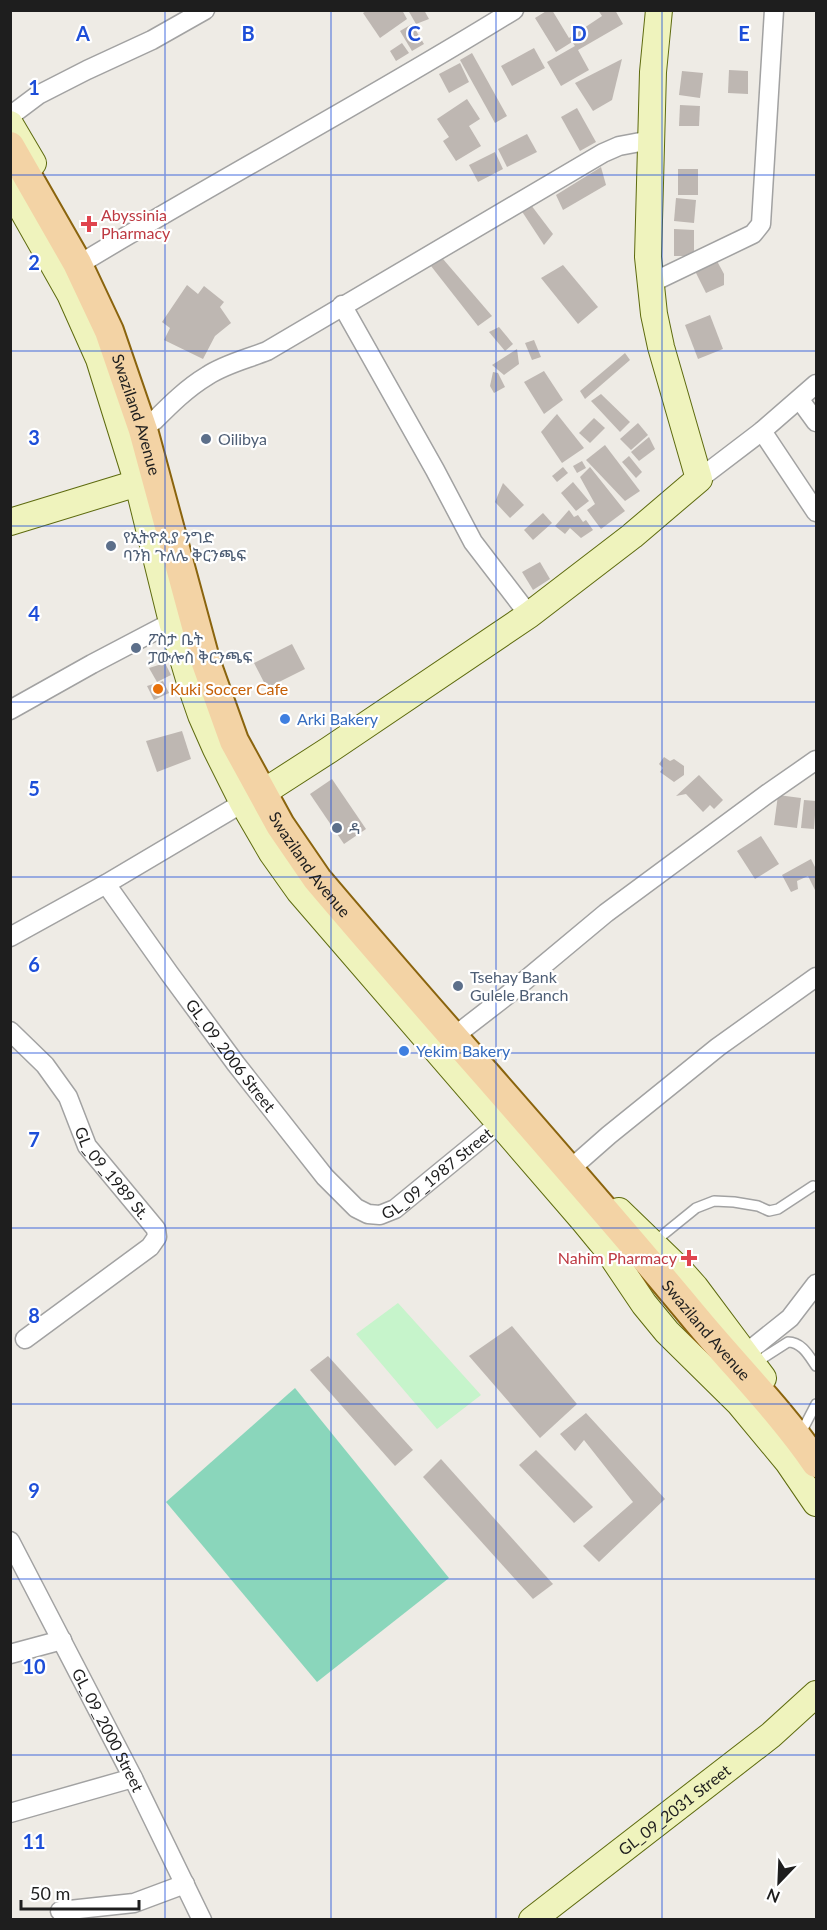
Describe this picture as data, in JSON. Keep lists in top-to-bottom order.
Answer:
{
  "streets": {
    "main road": ["Swaziland Avenue", "GL_09_2031 Street"],
    "street": [
      "GL_09_2006 Street",
      "GL_09_1987 Street",
      "GL_09_1989 St.",
      "GL_09_2000 Street"
    ]
  },
  "crossings": [
    ["GL_09_2006 Street", "GL_09_1987 Street"]
  ],
  "places": {
    "health": ["Abyssinia Pharmacy", "Nahim Pharmacy"],
    "other": [
      "Oilibya",
      "የኢትዮጲያ ንግድ ባንክ ጉለሌ ቅርንጫፍ",
      "ፖስታ ቤት ፓውሎስ ቅርንጫፍ",
      "Kuki Soccer Cafe",
      "Arki Bakery",
      "ዳ",
      "Tsehay Bank Gulele Branch",
      "Yekim Bakery"
    ]
  },
  "scale_bar": "50 m",
  "north": "bottom left",
  "grid": {
    "columns": [
      "A",
      "B",
      "C",
      "D",
      "E"
    ],
    "rows": [
      "1",
      "2",
      "3",
      "4",
      "5",
      "6",
      "7",
      "8",
      "9",
      "10",
      "11"
    ]
  }
}
